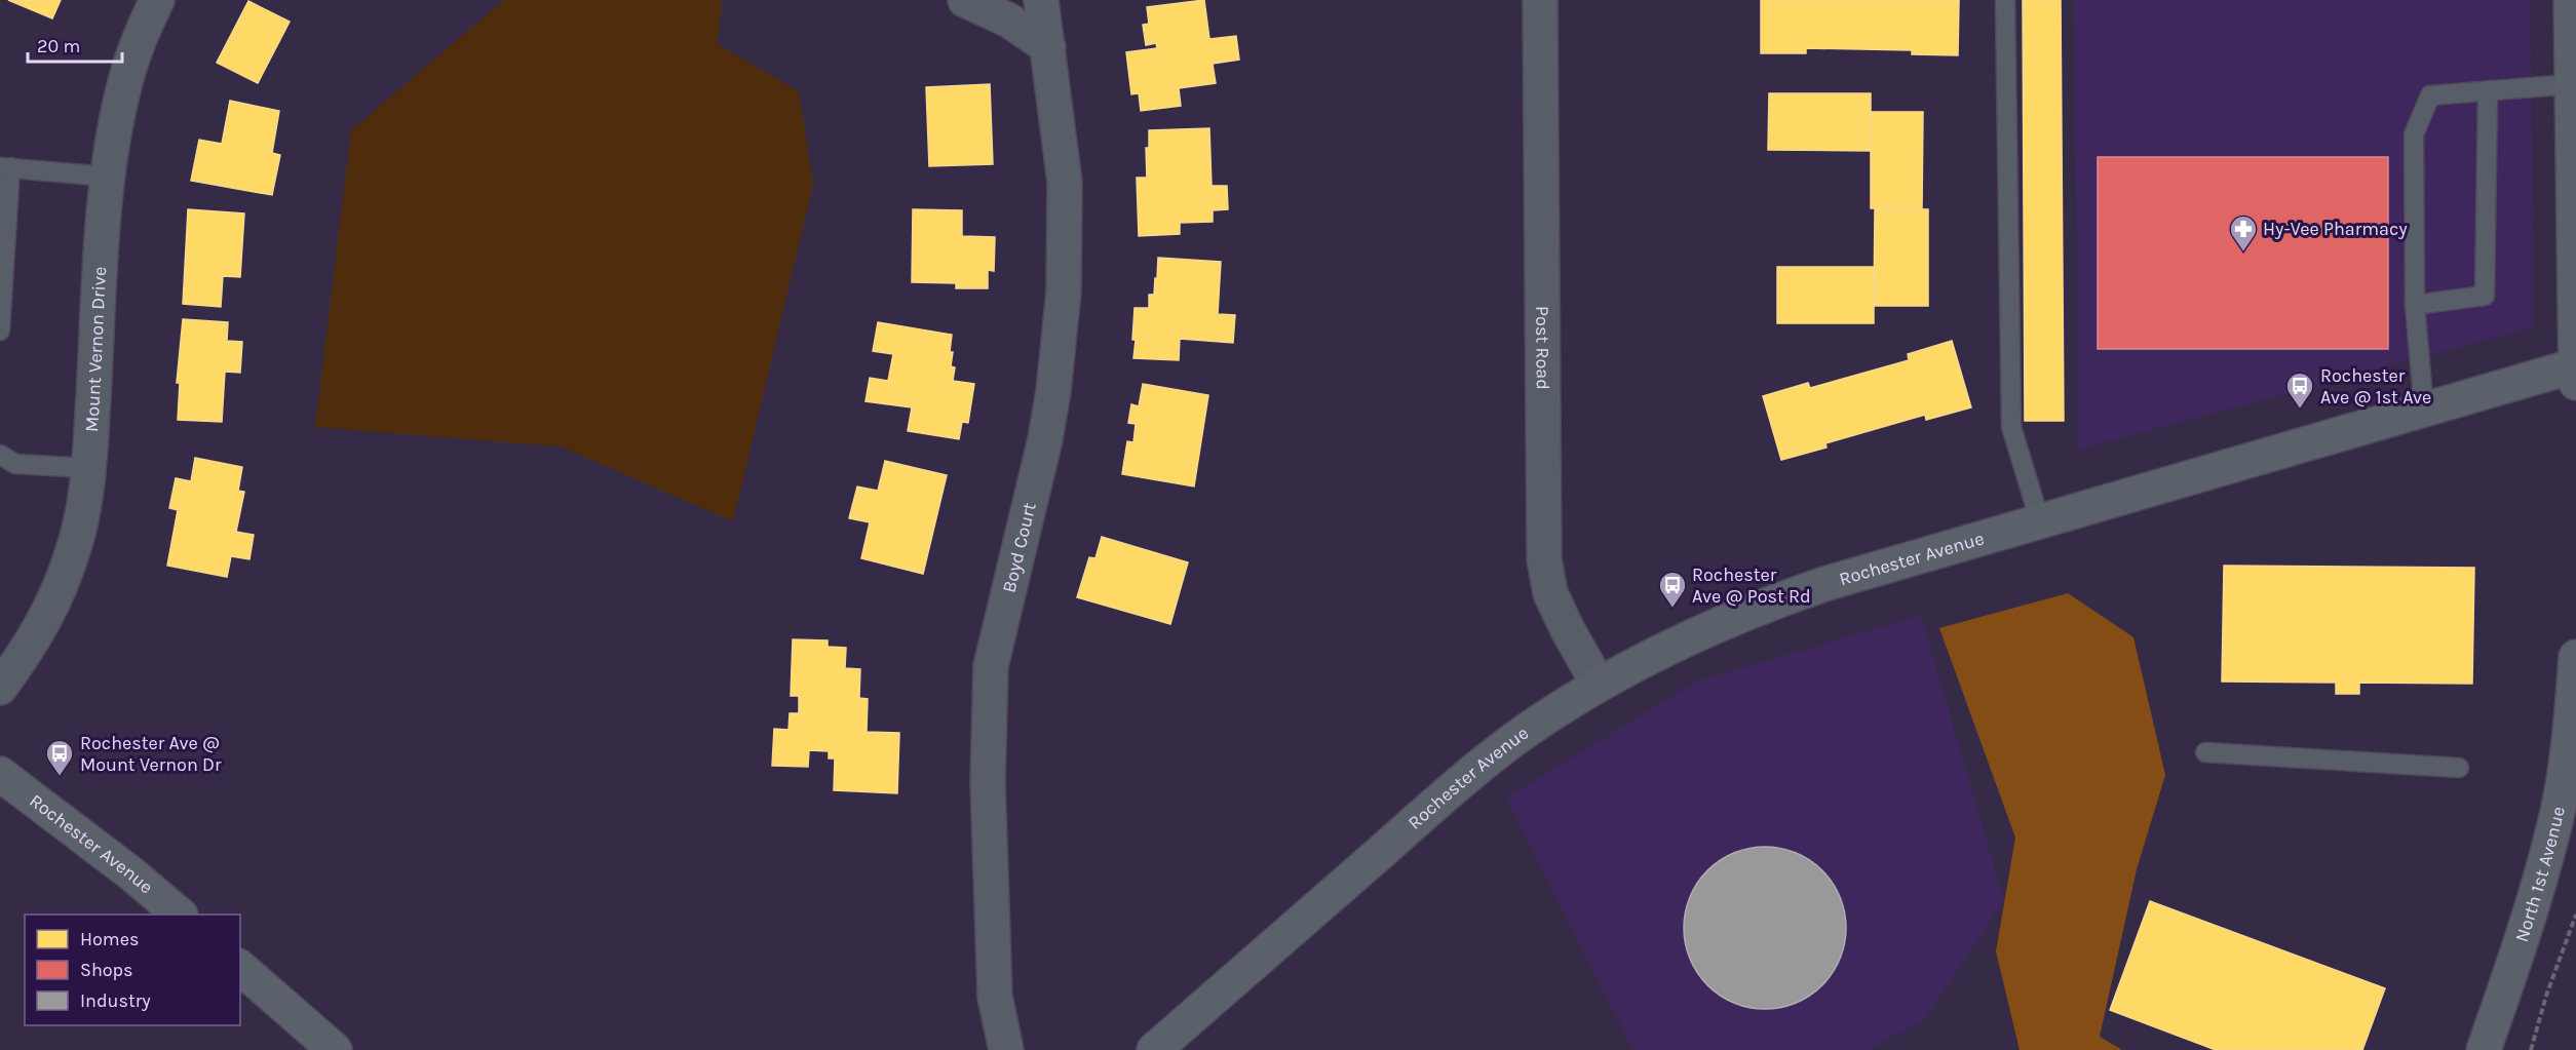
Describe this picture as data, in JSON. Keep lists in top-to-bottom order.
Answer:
{
  "streets": {
    "main road": ["Rochester Avenue", "North 1st Avenue"],
    "street": ["Post Road", "Mount Vernon Drive", "Boyd Court"]
  },
  "crossings": [
    ["Post Road", "Rochester Avenue"]
  ],
  "places": {
    "pharmacy": ["Hy-Vee Pharmacy"],
    "bus stop": ["Rochester Ave @ 1st Ave", "Rochester Ave @ Post Rd", "Rochester Ave @ Mount Vernon Dr"]
  },
  "legend": ["Homes", "Shops", "Industry"],
  "scale_bar": "20 m"
}
